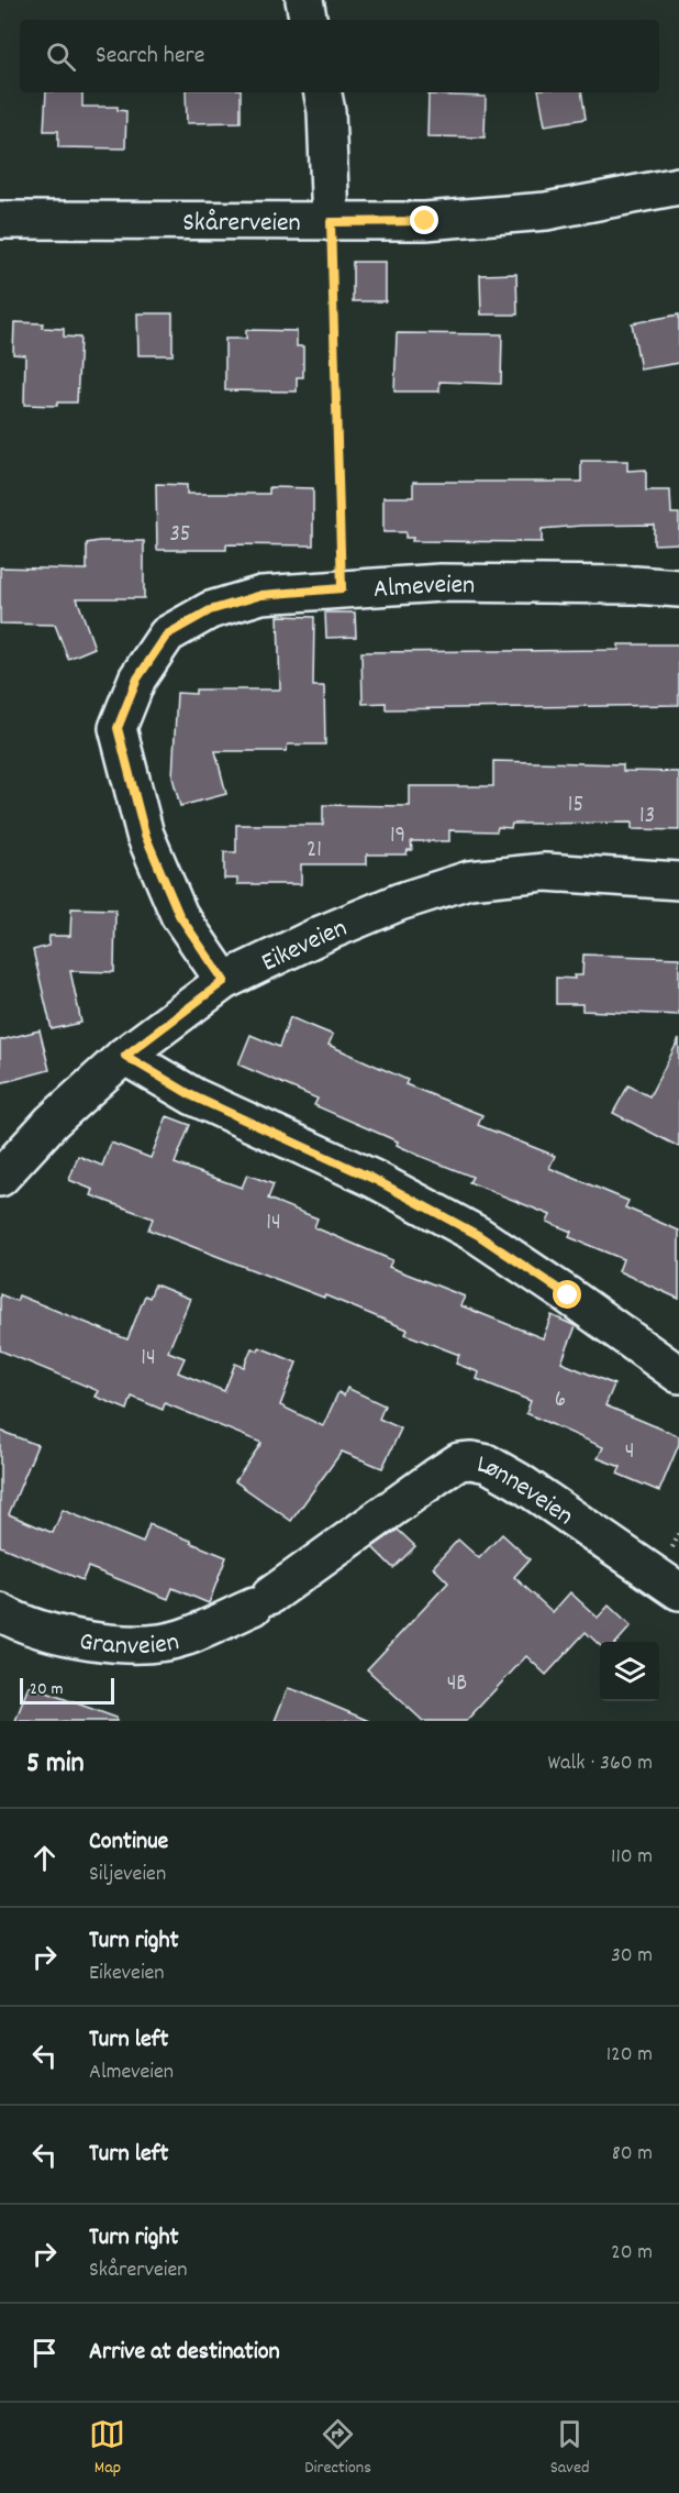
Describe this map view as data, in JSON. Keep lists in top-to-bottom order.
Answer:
{
  "streets": {
    "street": [
      "Skårerveien",
      "Almeveien",
      "Eikeveien",
      "Lønneveien",
      "Granveien"
    ]
  },
  "crossings": [
    ["Almeveien", "Eikeveien"],
    ["Lønneveien", "Granveien"]
  ],
  "house_numbers": [
    "35",
    "15",
    "13",
    "19",
    "21",
    "14",
    "14",
    "6",
    "4",
    "4B"
  ],
  "scale_bar": "20 m",
  "page": {
    "search": "Search here",
    "scale": "20 m",
    "heading": ["5 min", "Walk · 360 m"],
    "list": [
      ["Continue", "Siljeveien", "110 m"],
      ["Turn right", "Eikeveien", "30 m"],
      ["Turn left", "Almeveien", "120 m"],
      ["Turn left", "80 m"],
      ["Turn right", "Skårerveien", "20 m"],
      "Arrive at destination"
    ],
    "nav": ["Map", "Directions", "Saved"]
  }
}
